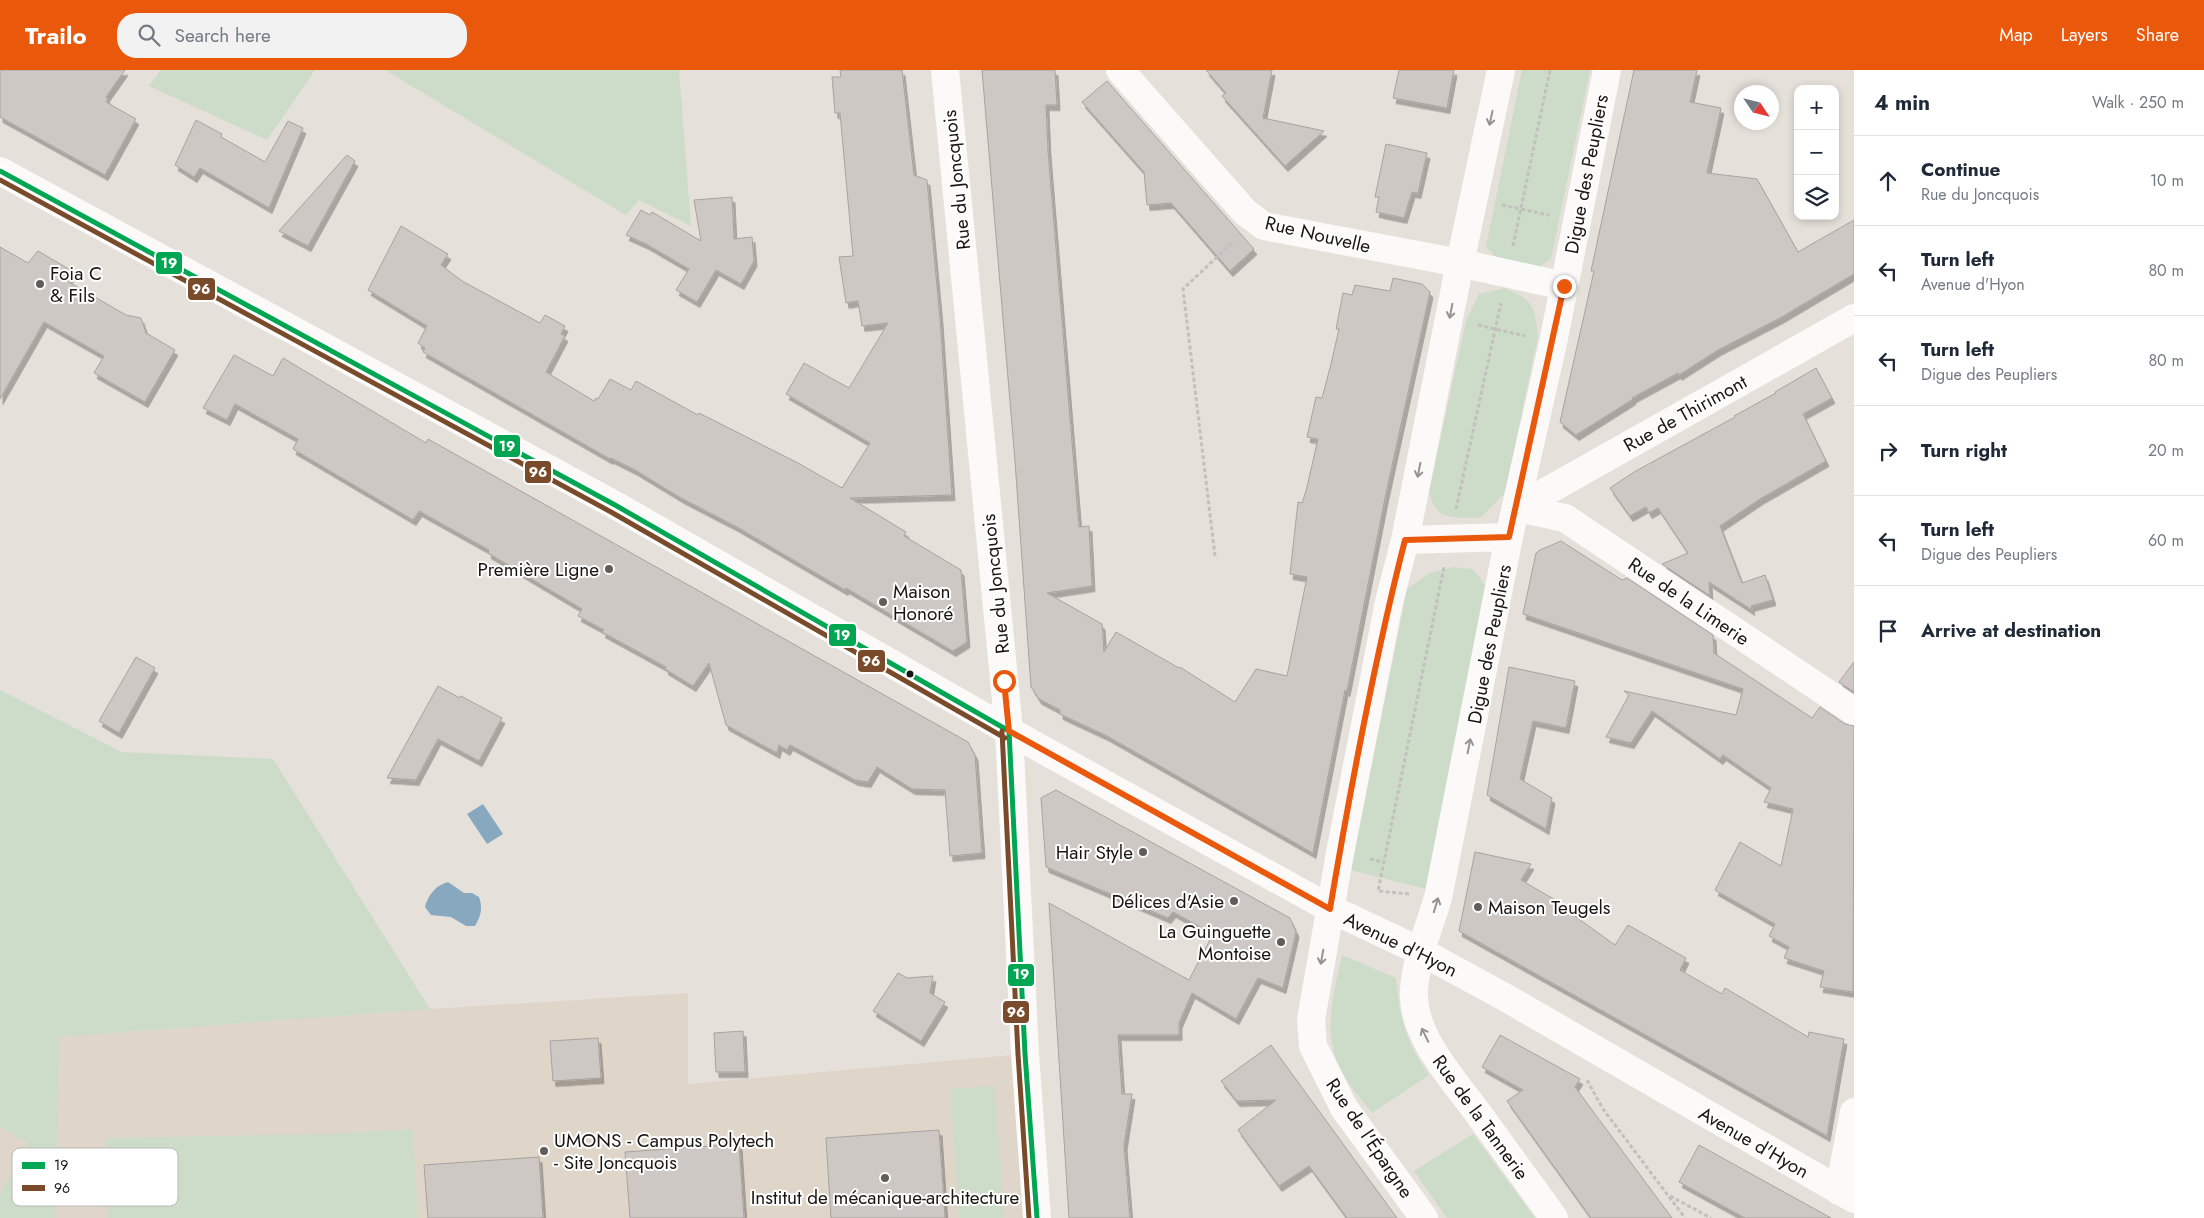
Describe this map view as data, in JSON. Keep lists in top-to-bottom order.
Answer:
{
  "streets": {
    "street": [
      "Digue des Peupliers",
      "Rue du Joncquois",
      "Rue Nouvelle",
      "Rue de Thirimont",
      "Rue de la Limerie",
      "Avenue d'Hyon",
      "Rue de la Tannerie",
      "Rue de l'Épargne"
    ]
  },
  "crossings": [
    ["Digue des Peupliers", "Rue Nouvelle"],
    ["Digue des Peupliers", "Rue de Thirimont"],
    ["Digue des Peupliers", "Rue de la Limerie"],
    ["Digue des Peupliers", "Avenue d'Hyon"],
    ["Digue des Peupliers", "Rue de la Tannerie"],
    ["Rue du Joncquois", "Avenue d'Hyon"],
    ["Rue de Thirimont", "Rue de la Limerie"],
    ["Avenue d'Hyon", "Rue de la Tannerie"],
    ["Avenue d'Hyon", "Rue de l'Épargne"]
  ],
  "one_way": ["Rue de la Tannerie", "Rue de l'Épargne"],
  "places": [
    "Foia C & Fils",
    "Première Ligne",
    "Maison Honoré",
    "Hair Style",
    "Délices d'Asie",
    "Maison Teugels",
    "La Guinguette Montoise",
    "UMONS - Campus Polytech - Site Joncquois",
    "Institut de mécanique-architecture"
  ],
  "lines": ["transit line 19", "transit line 96"],
  "legend": ["19", "96"],
  "north": "bottom right",
  "page": {
    "header": "Trailo",
    "search": "Search here",
    "nav": ["Map", "Layers", "Share"],
    "heading": ["4 min", "Walk · 250 m"],
    "map_buttons": ["+", "−"],
    "list": [
      ["Continue", "Rue du Joncquois", "10 m"],
      ["Turn left", "Avenue d'Hyon", "80 m"],
      ["Turn left", "Digue des Peupliers", "80 m"],
      ["Turn right", "20 m"],
      ["Turn left", "Digue des Peupliers", "60 m"],
      "Arrive at destination"
    ]
  }
}
